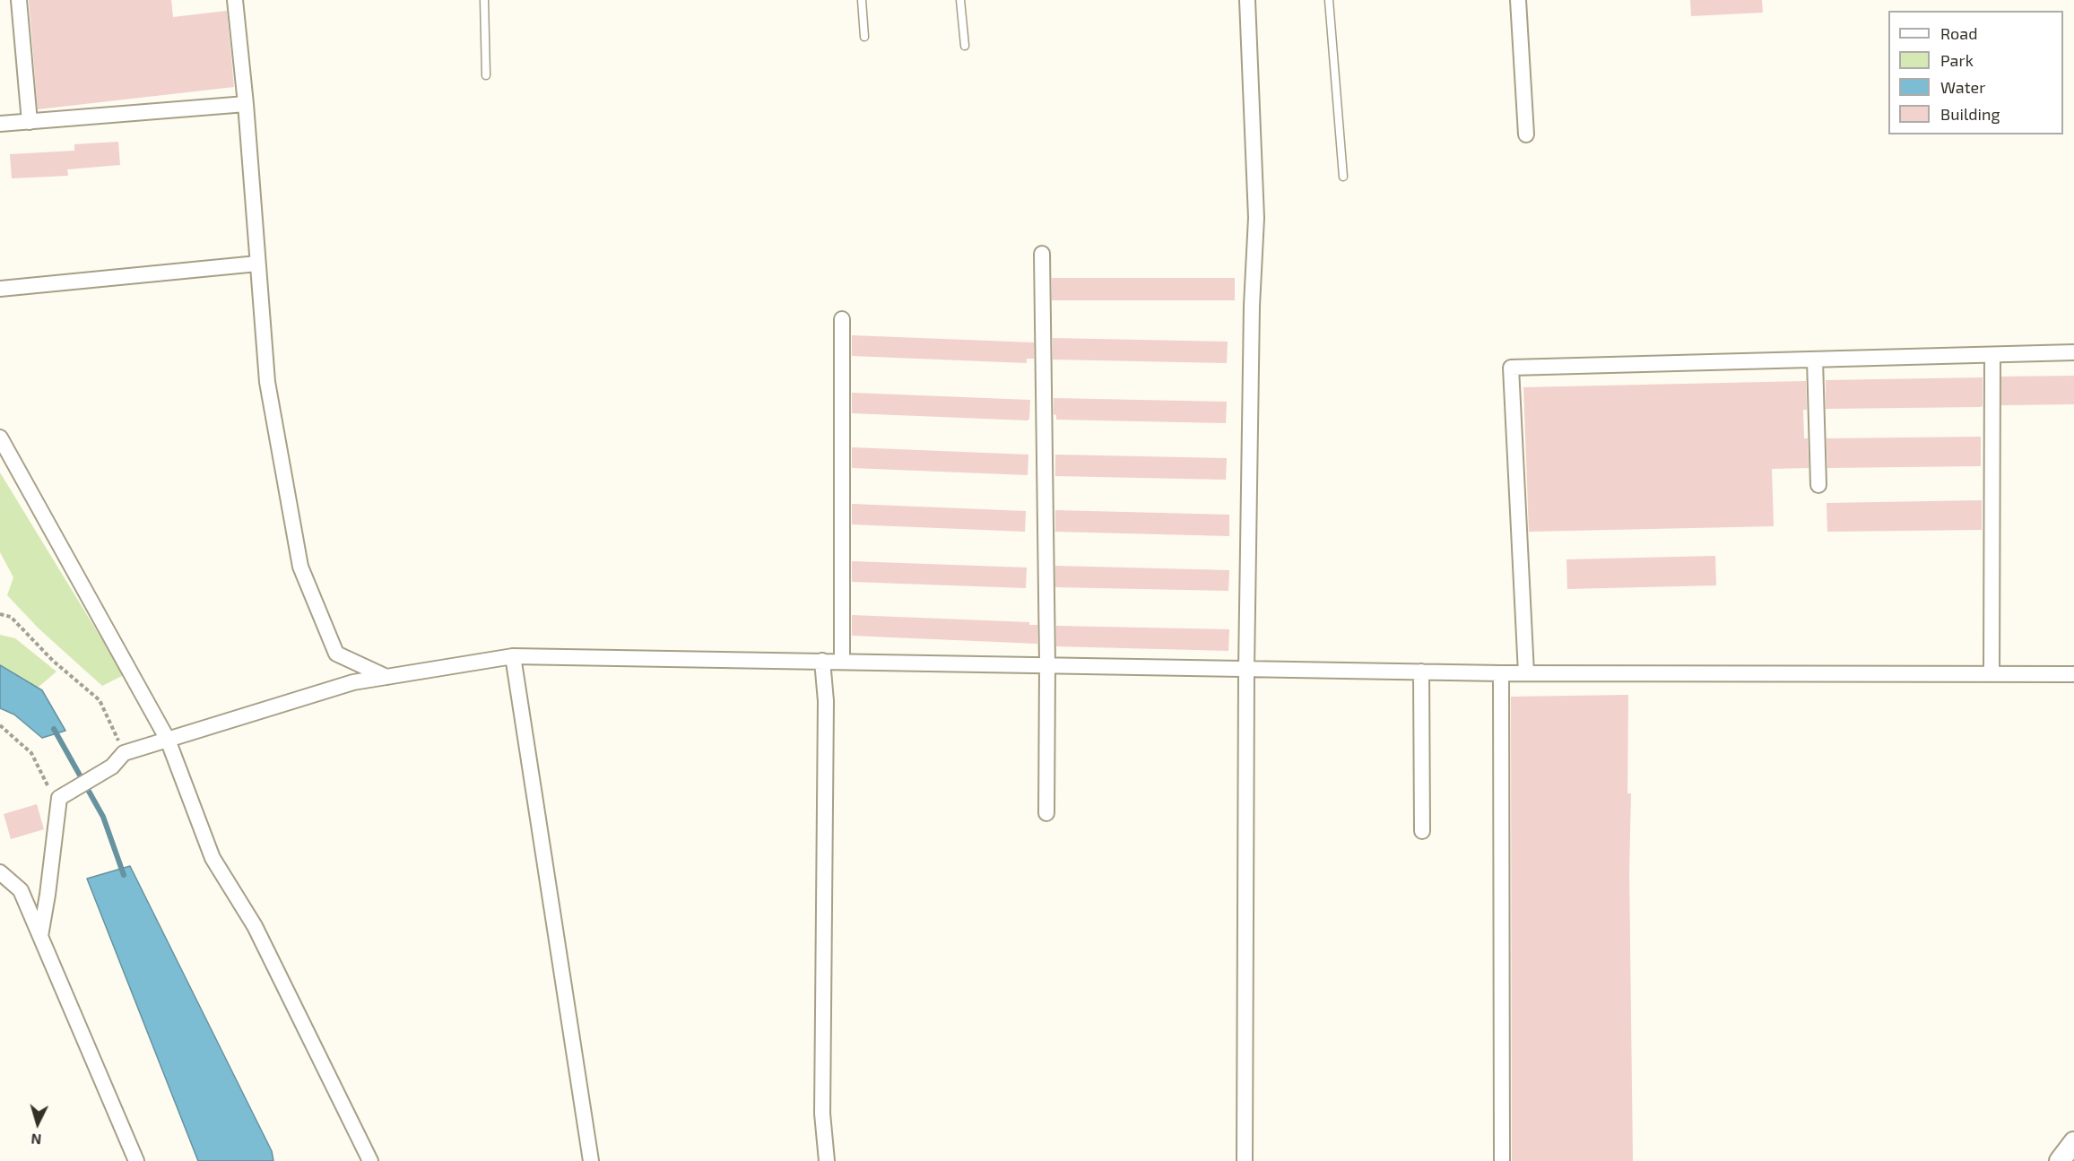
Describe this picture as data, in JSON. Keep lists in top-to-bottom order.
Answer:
{
  "legend": [
    "Road",
    "Park",
    "Water",
    "Building"
  ],
  "north": "bottom"
}
